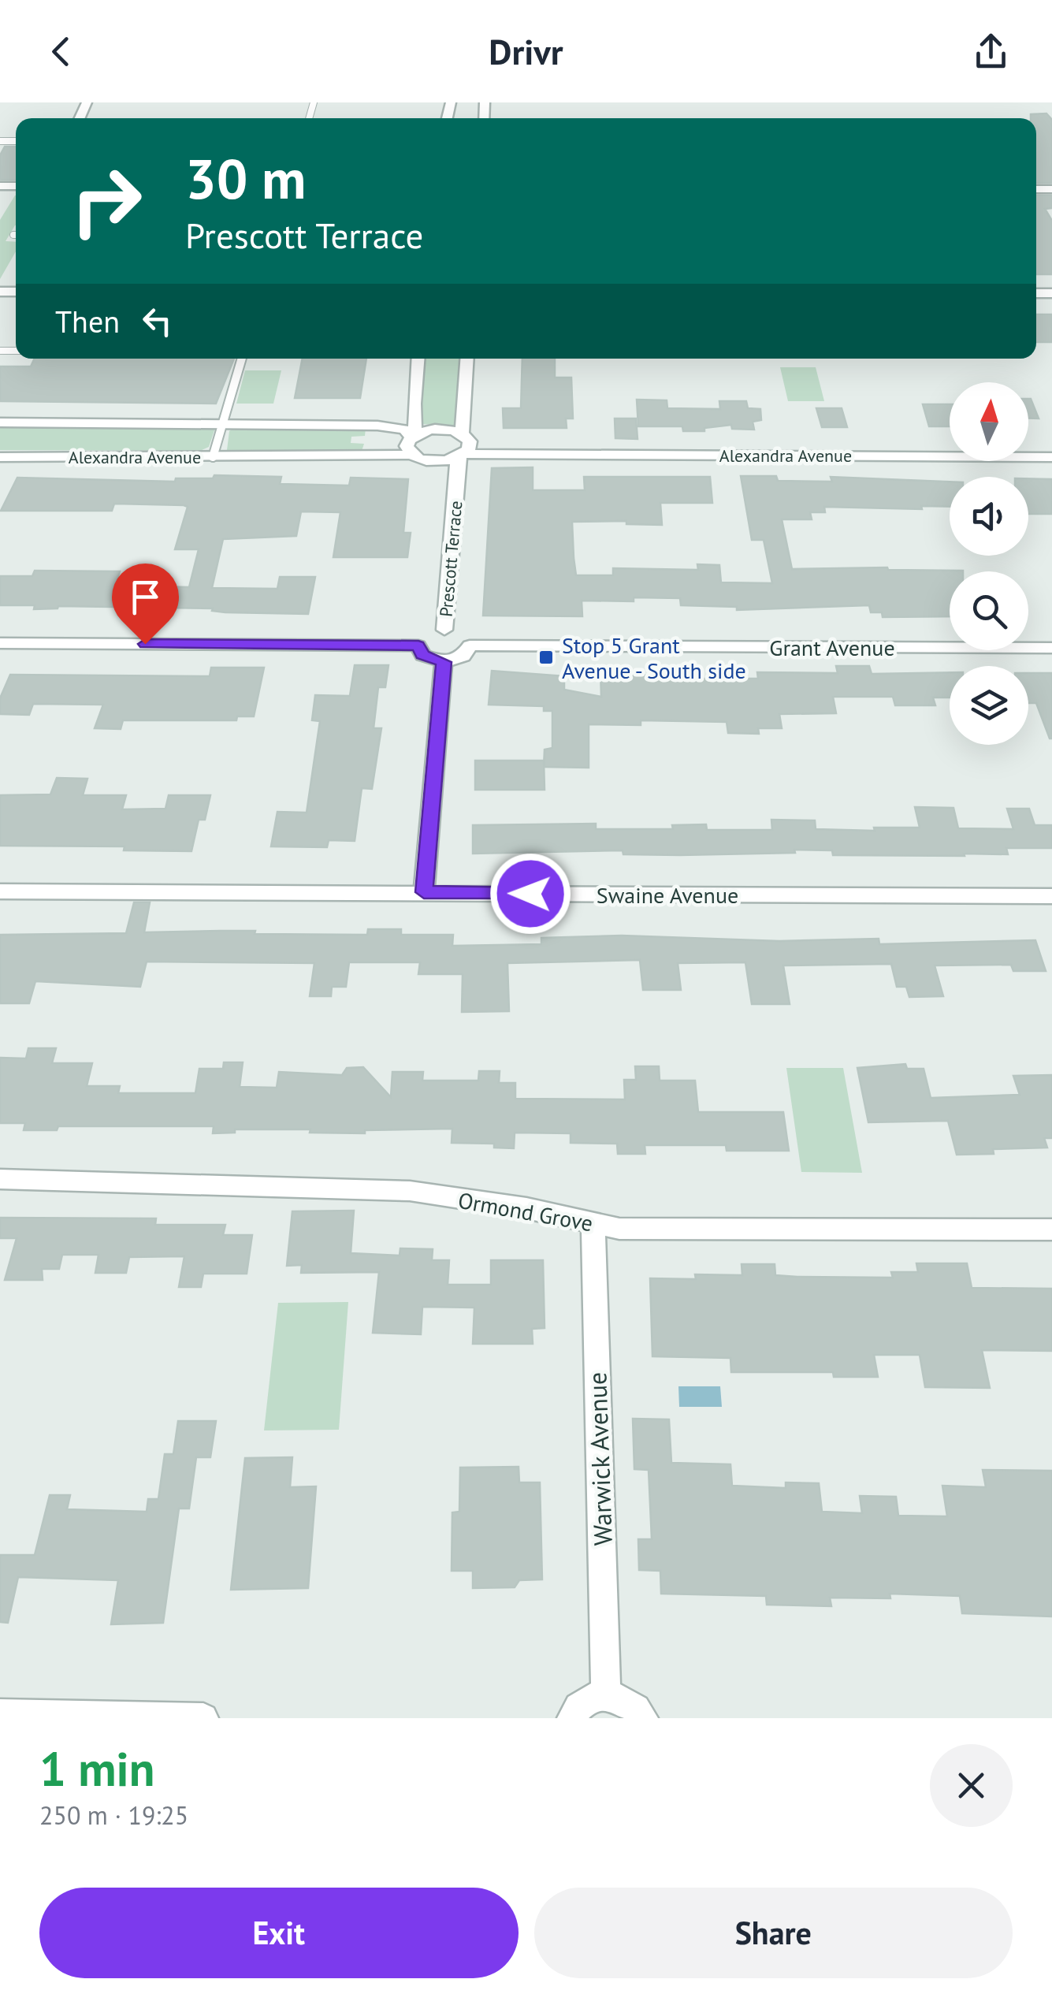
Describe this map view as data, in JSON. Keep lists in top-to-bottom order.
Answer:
{
  "streets": {
    "street": [
      "Alexandra Avenue",
      "Prescott Terrace",
      "Grant Avenue",
      "Swaine Avenue",
      "Ormond Grove",
      "Warwick Avenue"
    ]
  },
  "crossings": [
    ["Alexandra Avenue", "Prescott Terrace"],
    ["Prescott Terrace", "Grant Avenue"],
    ["Ormond Grove", "Warwick Avenue"]
  ],
  "places": {
    "transit": ["Stop 5 Grant Avenue - South side"]
  },
  "north": "top",
  "page": {
    "header": "Drivr",
    "turn": ["30 m", "Prescott Terrace"],
    "then": "Then",
    "heading": ["1 min", "250 m · 19:25"],
    "buttons": ["Exit", "Share"]
  }
}
